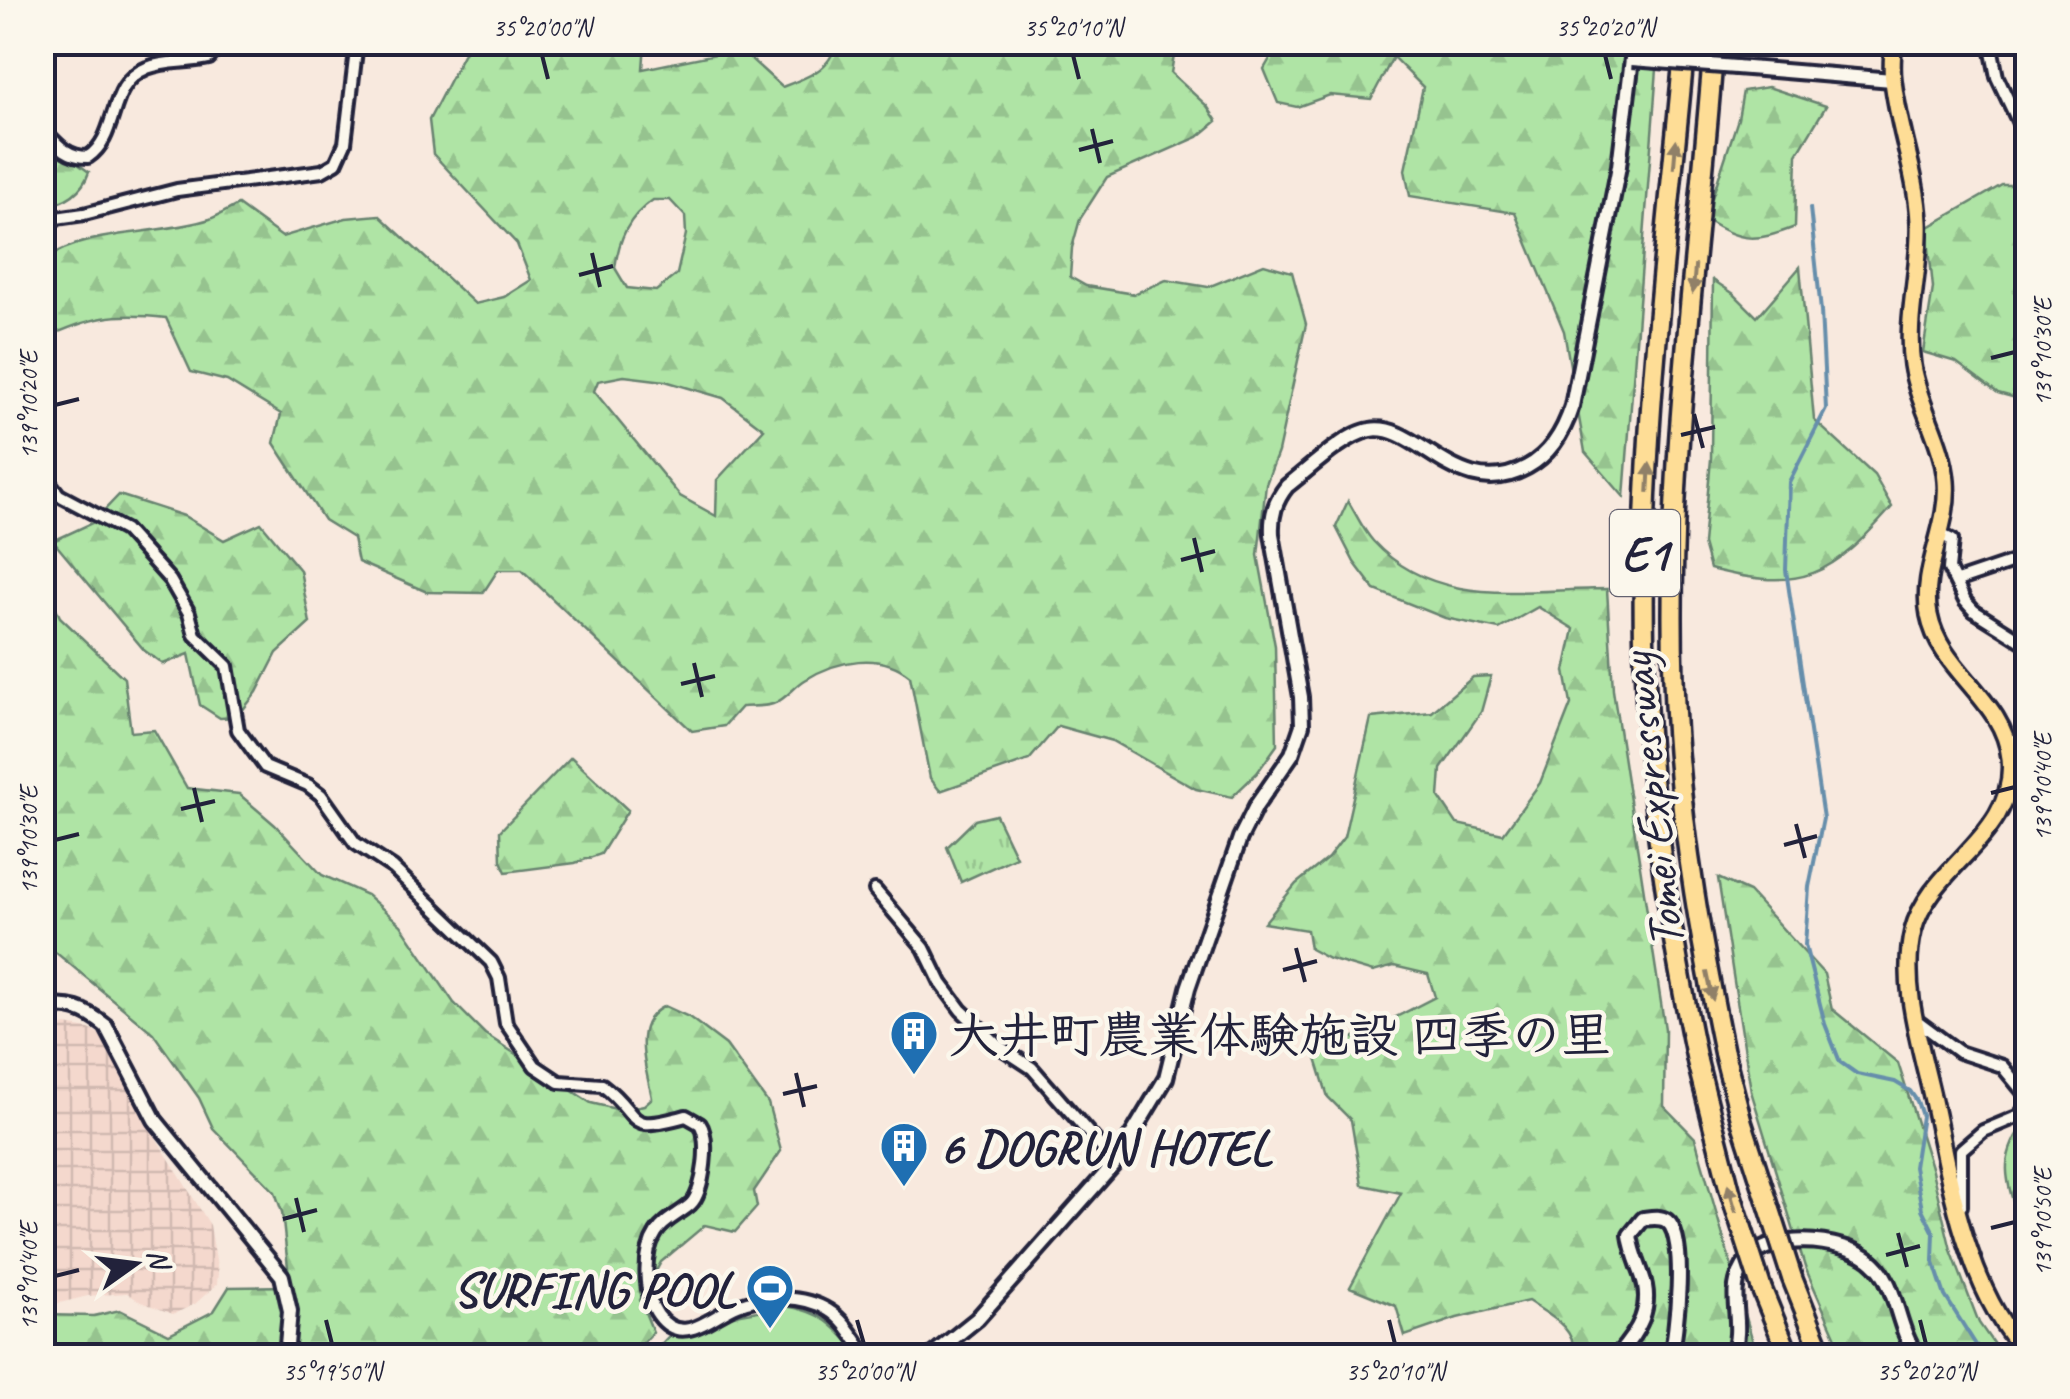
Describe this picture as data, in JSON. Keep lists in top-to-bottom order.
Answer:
{
  "streets": {
    "highway": ["E1", "Tomei Expressway"]
  },
  "places": {
    "building": ["大井町農業体験施設 四季の里", "6 DOGRUN HOTEL"],
    "sports": ["SURFING POOL"]
  },
  "north": "right",
  "coordinates": [
    "35°20'00\"N",
    "35°20'10\"N",
    "35°20'20\"N",
    "139°10'30\"E",
    "139°10'20\"E",
    "139°10'40\"E",
    "139°10'50\"E",
    "35°19'50\"N"
  ]
}
